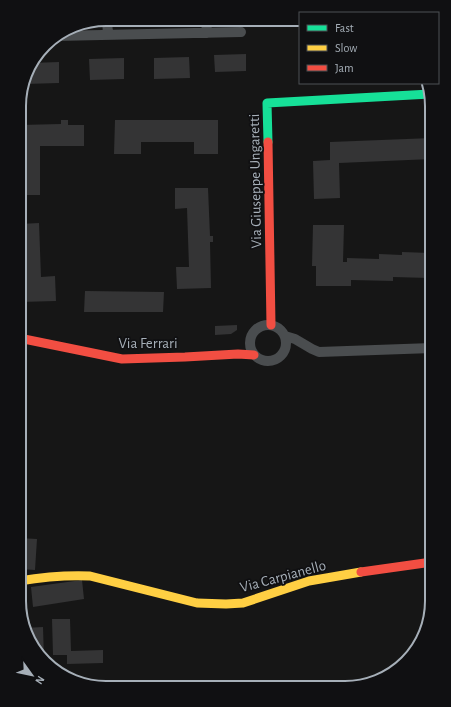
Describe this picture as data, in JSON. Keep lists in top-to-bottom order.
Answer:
{
  "streets": {
    "street": ["Via Giuseppe Ungaretti", "Via Ferrari", "Via Carpianello"]
  },
  "crossings": [
    ["Via Giuseppe Ungaretti", "Via Ferrari"]
  ],
  "legend": ["Fast", "Slow", "Jam"],
  "north": "bottom right"
}
